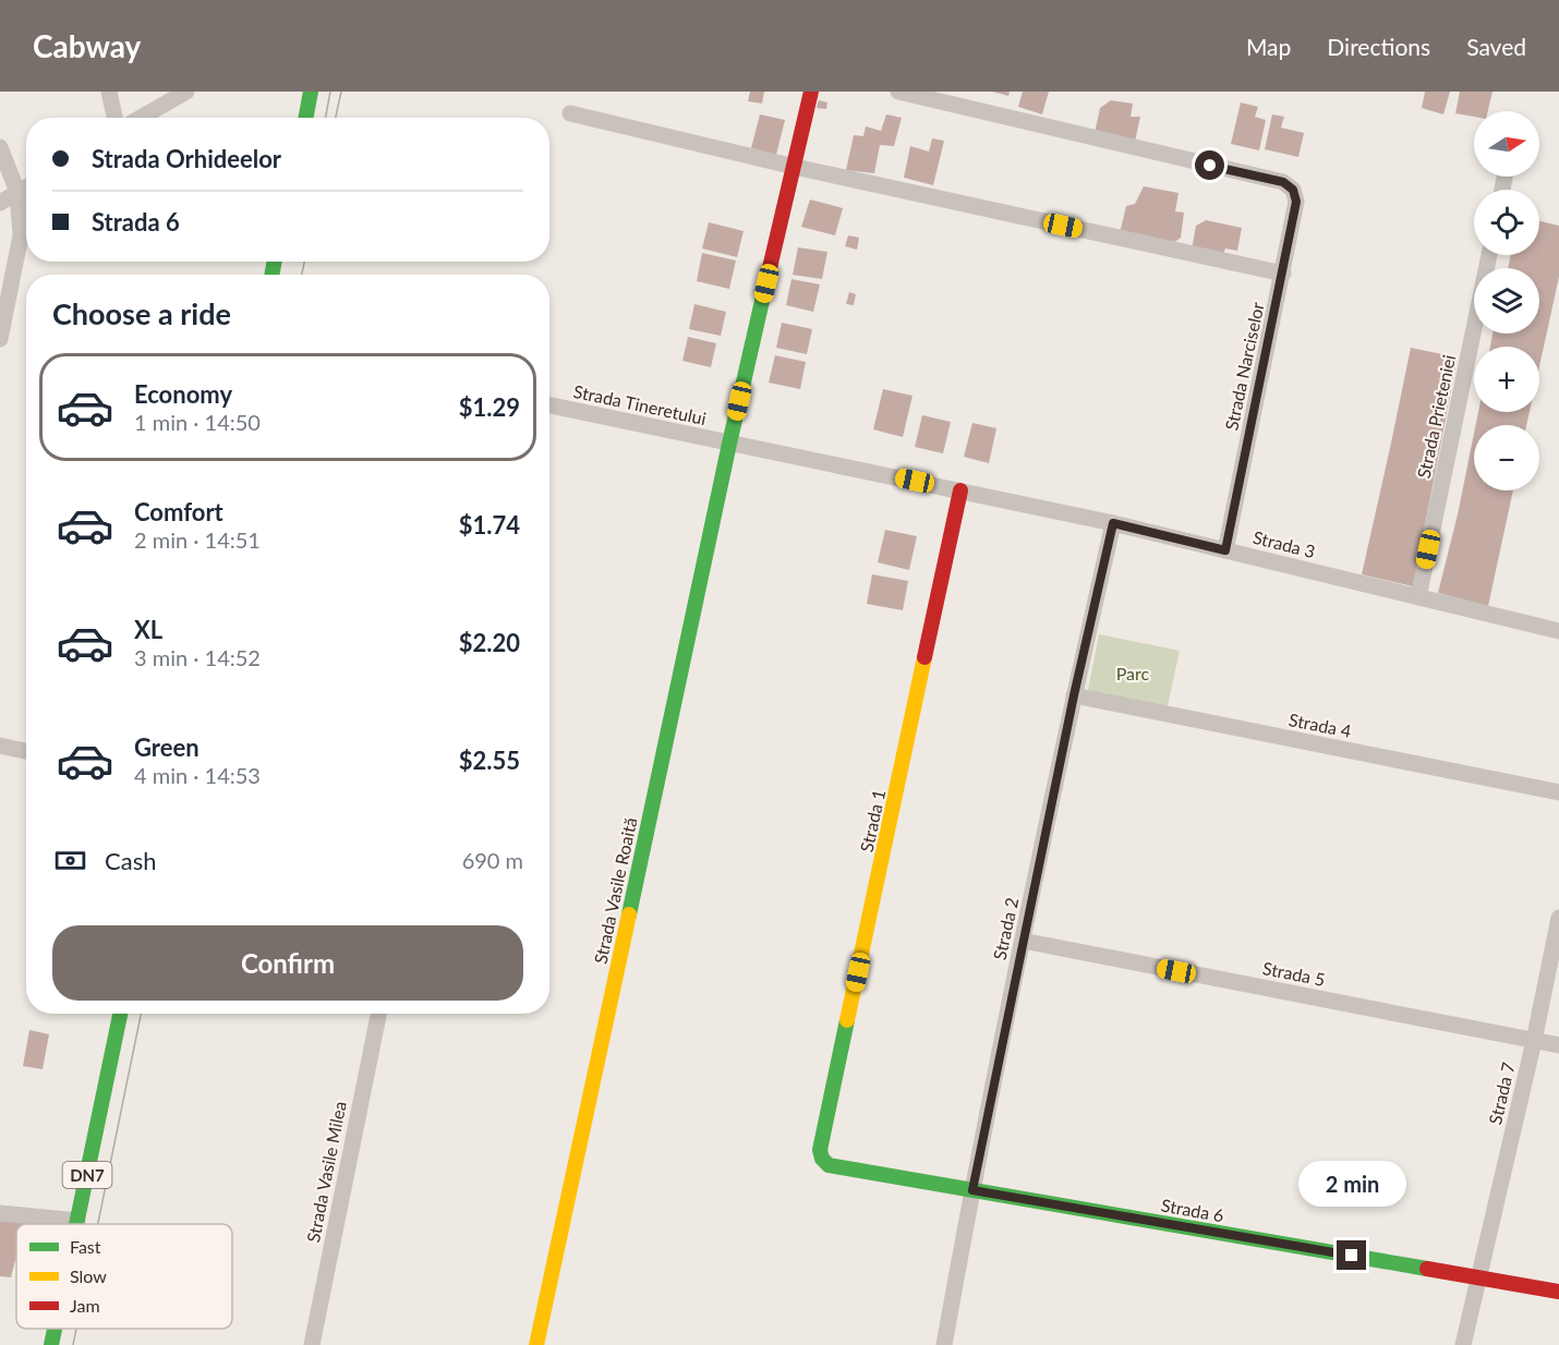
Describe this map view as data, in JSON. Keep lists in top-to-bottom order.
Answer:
{
  "streets": {
    "street": [
      "Strada Narciselor",
      "Strada Tineretului",
      "Strada Prieteniei",
      "Strada 3",
      "Strada 4",
      "Strada 1",
      "Strada Vasile Roaită",
      "Strada 2",
      "Strada 5",
      "Strada 7",
      "Strada Vasile Milea",
      "DN7",
      "Strada 6"
    ]
  },
  "crossings": [
    ["Strada Narciselor", "Strada 3"],
    ["Strada Tineretului", "Strada 3"],
    ["Strada Tineretului", "Strada 1"],
    ["Strada Tineretului", "Strada Vasile Roaită"],
    ["Strada Prieteniei", "Strada 3"],
    ["Strada 3", "Strada 1"],
    ["Strada 3", "Strada 2"],
    ["Strada 4", "Strada 2"],
    ["Strada 1", "Strada 6"],
    ["Strada 2", "Strada 5"],
    ["Strada 2", "Strada 6"],
    ["Strada 5", "Strada 7"],
    ["Strada 7", "Strada 6"]
  ],
  "parks": ["Parc"],
  "legend": ["Fast", "Slow", "Jam"],
  "north": "right",
  "page": {
    "header": "Cabway",
    "nav": ["Map", "Directions", "Saved"],
    "map_buttons": ["+", "−"],
    "banner": ["Strada Orhideelor", "Strada 6"],
    "heading": "Choose a ride",
    "list": [
      {
        "name": "Economy",
        "note": "1 min · 14:50",
        "value": "$1.29"
      },
      {
        "name": "Comfort",
        "note": "2 min · 14:51",
        "value": "$1.74"
      },
      {
        "name": "XL",
        "note": "3 min · 14:52",
        "value": "$2.20"
      },
      {
        "name": "Green",
        "note": "4 min · 14:53",
        "value": "$2.55"
      }
    ],
    "pay": ["Cash", "690 m"],
    "buttons": "Confirm",
    "bubble": "2 min"
  }
}
